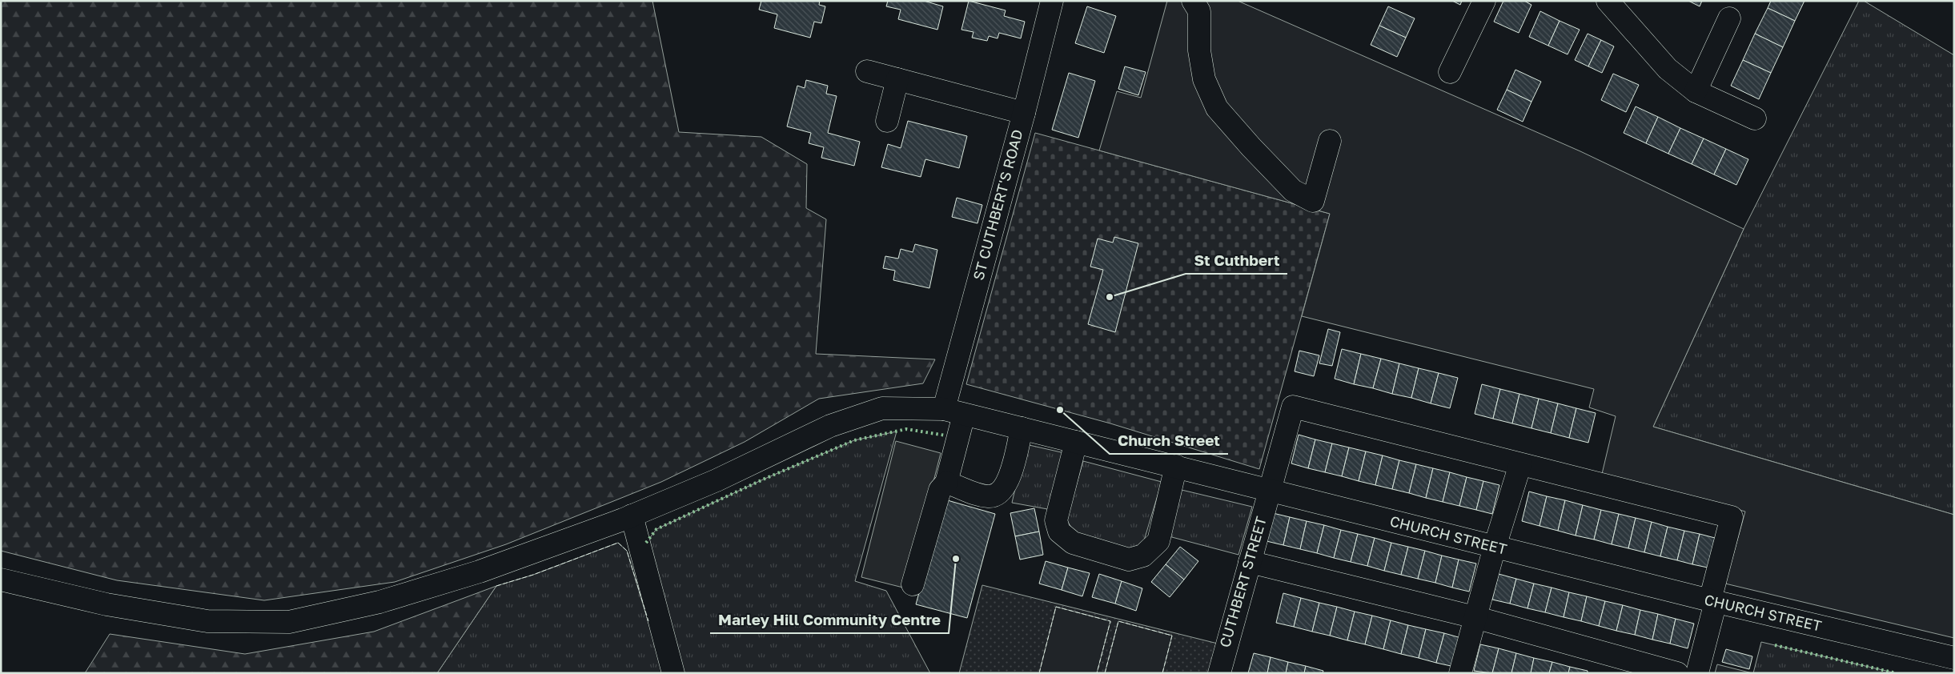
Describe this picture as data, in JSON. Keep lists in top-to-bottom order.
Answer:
{
  "streets": {
    "main road": ["ST CUTHBERT'S ROAD", "CHURCH STREET", "CUTHBERT STREET"]
  },
  "crossings": [
    ["ST CUTHBERT'S ROAD", "CHURCH STREET"],
    ["CHURCH STREET", "CUTHBERT STREET"]
  ],
  "places": ["St Cuthbert", "Church Street", "Marley Hill Community Centre"]
}
